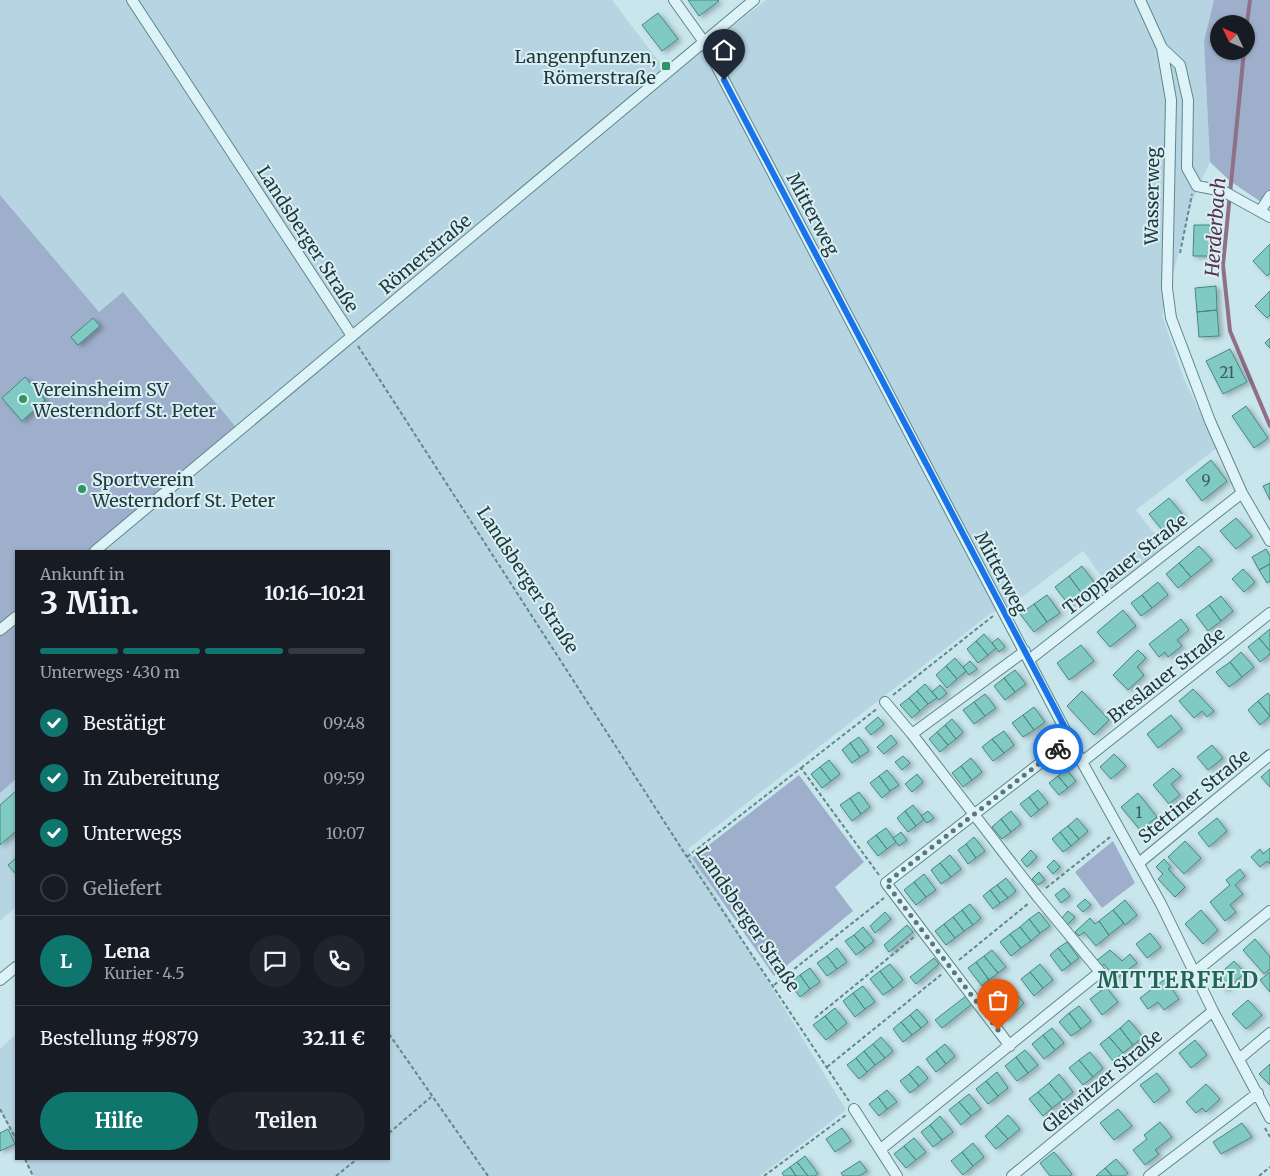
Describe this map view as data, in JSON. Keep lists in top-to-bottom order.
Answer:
{
  "streets": {
    "street": [
      "Wasserweg",
      "Mitterweg",
      "Landsberger Straße",
      "Römerstraße",
      "Troppauer Straße",
      "Breslauer Straße",
      "Stettiner Straße",
      "Gleiwitzer Straße"
    ]
  },
  "crossings": [
    ["Wasserweg", "Troppauer Straße"],
    ["Mitterweg", "Römerstraße"],
    ["Mitterweg", "Troppauer Straße"],
    ["Mitterweg", "Breslauer Straße"],
    ["Mitterweg", "Stettiner Straße"],
    ["Mitterweg", "Gleiwitzer Straße"],
    ["Landsberger Straße", "Römerstraße"]
  ],
  "districts": ["MITTERFELD"],
  "water": ["Herderbach"],
  "places": {
    "transit": ["Langenpfunzen, Römerstraße"],
    "other": ["Vereinsheim SV Westerndorf St. Peter", "Sportverein Westerndorf St. Peter"]
  },
  "house_numbers": ["21", "9", "1"],
  "north": "top left",
  "page": {
    "heading": ["3 Min.", "Ankunft in", "10:16–10:21"],
    "panel": [
      "Lena",
      "Kurier · 4.5",
      "Bestellung #9879",
      "32.11 €"
    ],
    "bar": "Unterwegs · 430 m",
    "list": [
      ["Bestätigt", "09:48"],
      ["In Zubereitung", "09:59"],
      ["Unterwegs", "10:07"],
      "Geliefert"
    ],
    "round": "L",
    "buttons": ["Hilfe", "Teilen"]
  }
}
